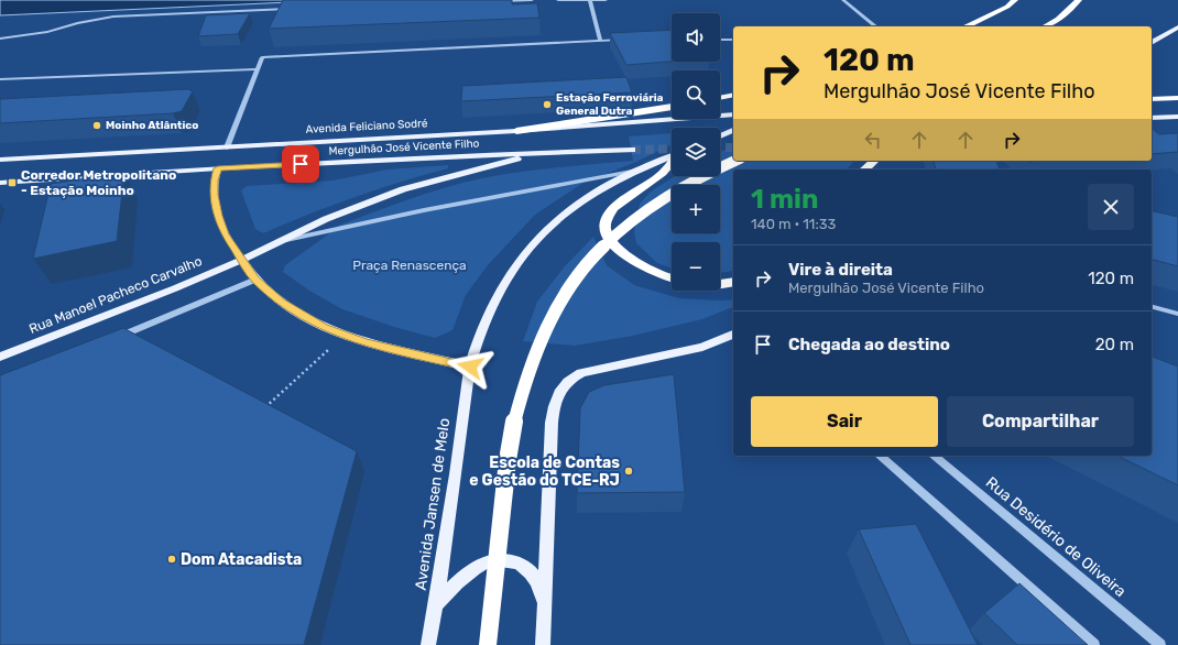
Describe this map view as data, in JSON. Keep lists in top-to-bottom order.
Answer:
{
  "streets": {
    "main road": [
      "Avenida Feliciano Sodré",
      "Mergulhão José Vicente Filho",
      "Rua Manoel Pacheco Carvalho",
      "Avenida Jansen de Melo"
    ],
    "street": ["Rua Desidério de Oliveira"]
  },
  "crossings": [
    ["Mergulhão José Vicente Filho", "Rua Manoel Pacheco Carvalho"]
  ],
  "parks": ["Praça Renascença"],
  "places": {
    "other": [
      "Estação Ferroviária General Dutra",
      "Moinho Atlântico",
      "Escola de Contas e Gestão do TCE-RJ",
      "Dom Atacadista"
    ],
    "transit": ["Corredor Metropolitano - Estação Moinho"]
  },
  "page": {
    "map_buttons": ["+", "−"],
    "turn": ["120 m", "Mergulhão José Vicente Filho"],
    "heading": ["1 min", "140 m · 11:33"],
    "list": [
      {
        "name": "Vire à direita",
        "note": "Mergulhão José Vicente Filho",
        "value": "120 m"
      },
      {
        "name": "Chegada ao destino",
        "value": "20 m"
      }
    ],
    "buttons": ["Sair", "Compartilhar"]
  }
}
